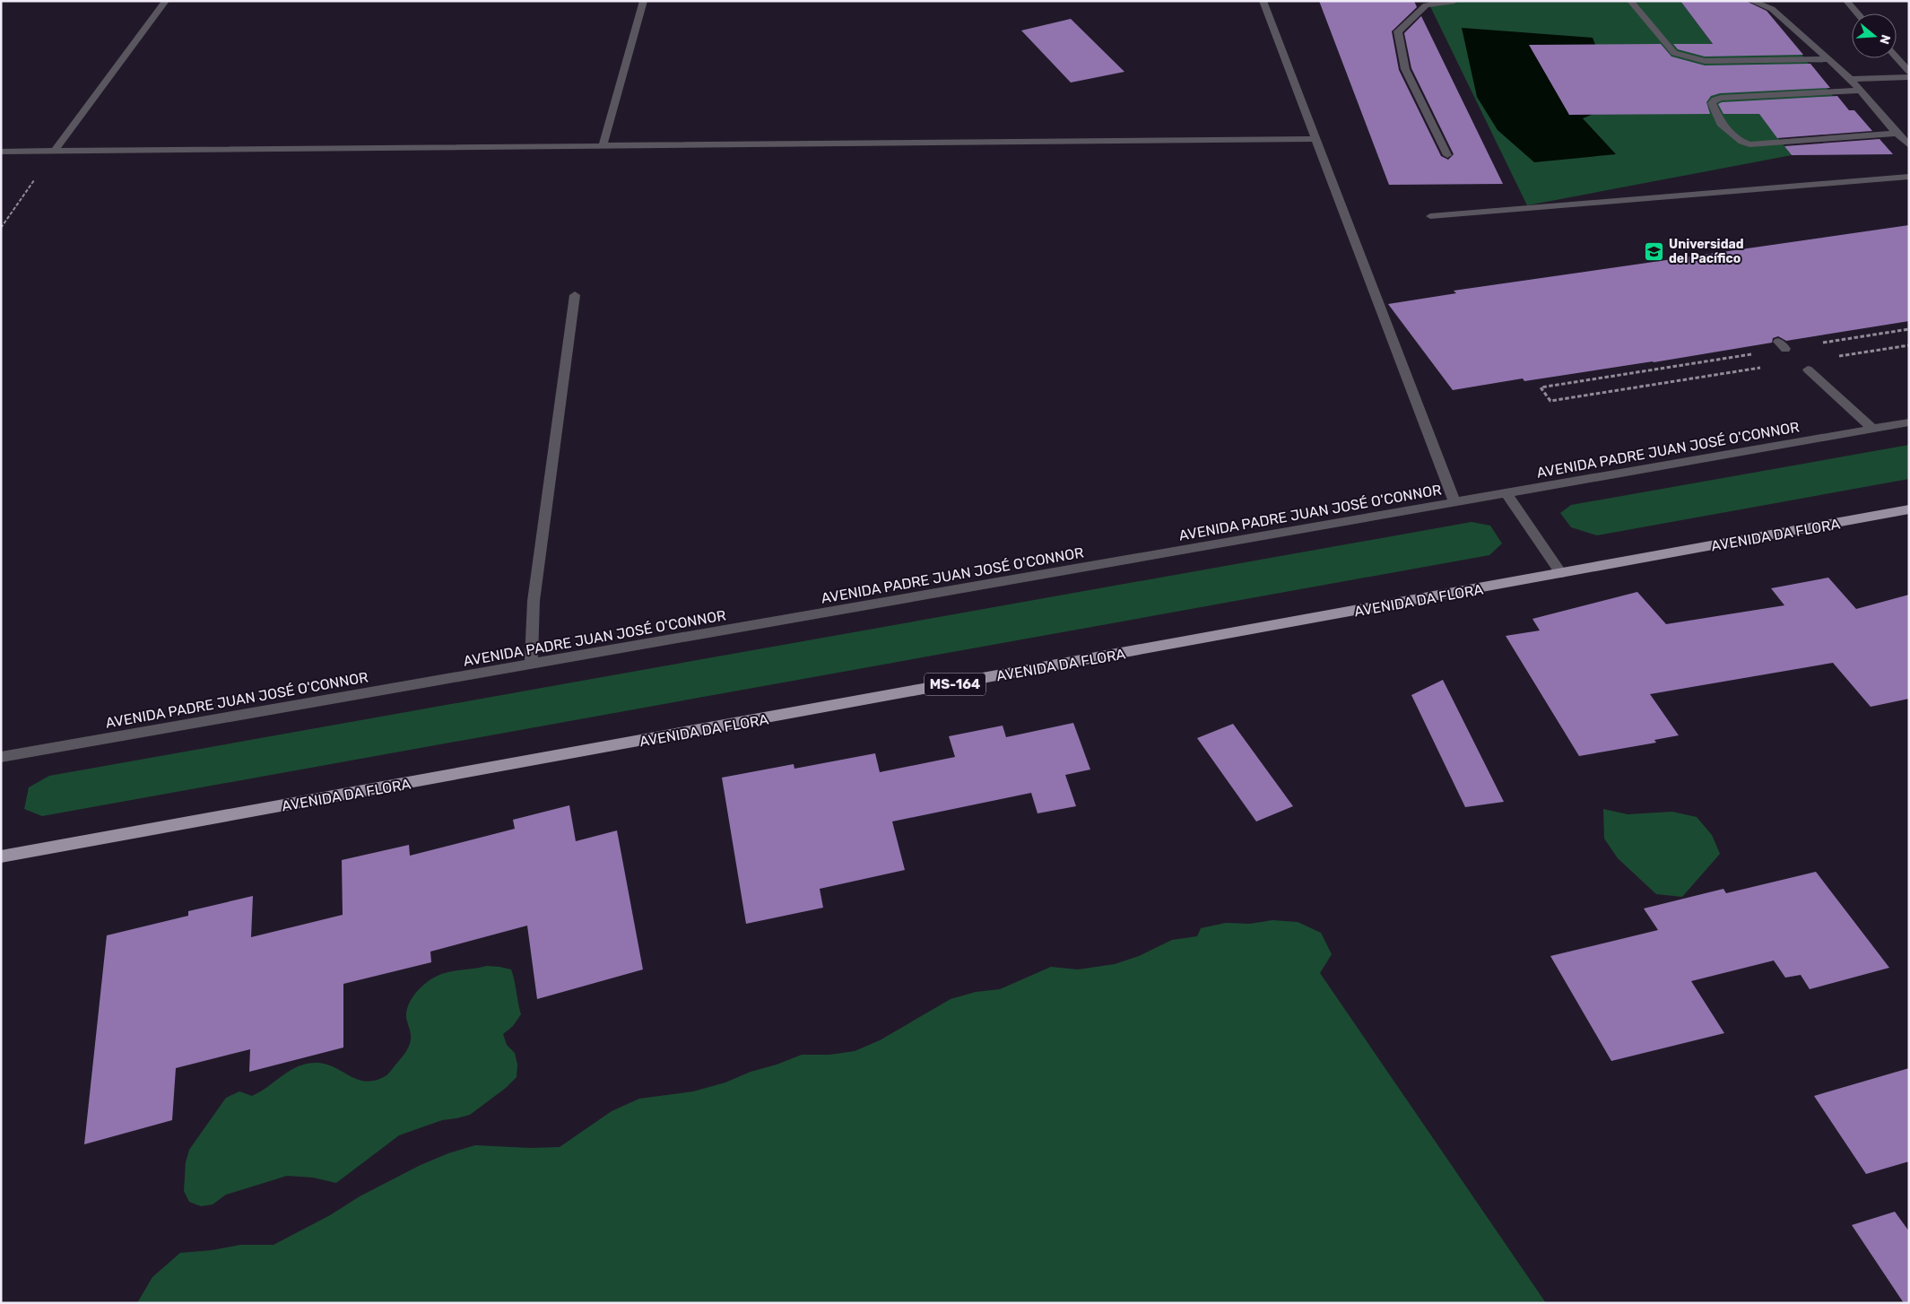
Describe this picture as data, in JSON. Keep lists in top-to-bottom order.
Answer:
{
  "streets": {
    "main road": ["AVENIDA DA FLORA", "MS-164"],
    "street": ["AVENIDA PADRE JUAN JOSÉ O'CONNOR"]
  },
  "places": {
    "school or university": ["Universidad del Pacífico"]
  },
  "north": "right"
}
